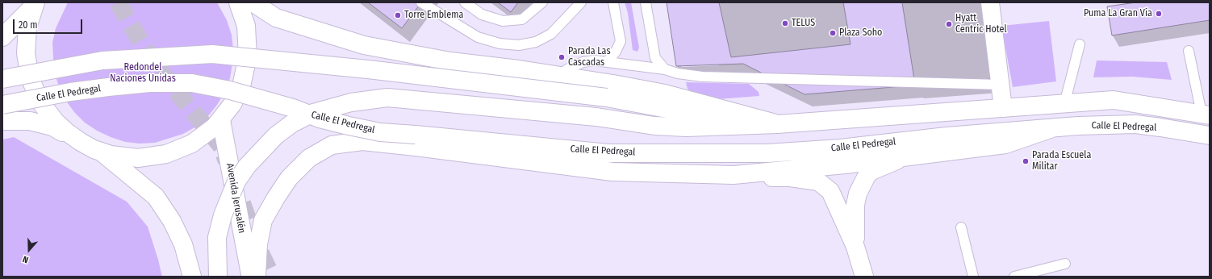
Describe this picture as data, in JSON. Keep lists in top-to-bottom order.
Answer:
{
  "streets": {
    "main road": ["Calle El Pedregal", "Avenida Jerusalén"]
  },
  "parks": ["Redondel Naciones Unidas"],
  "places": [
    "Puma La Gran Vía",
    "Torre Emblema",
    "TELUS",
    "Hyatt Centric Hotel",
    "Plaza Soho",
    "Parada Las Cascadas",
    "Parada Escuela Militar"
  ],
  "scale_bar": "20 m",
  "north": "bottom"
}
